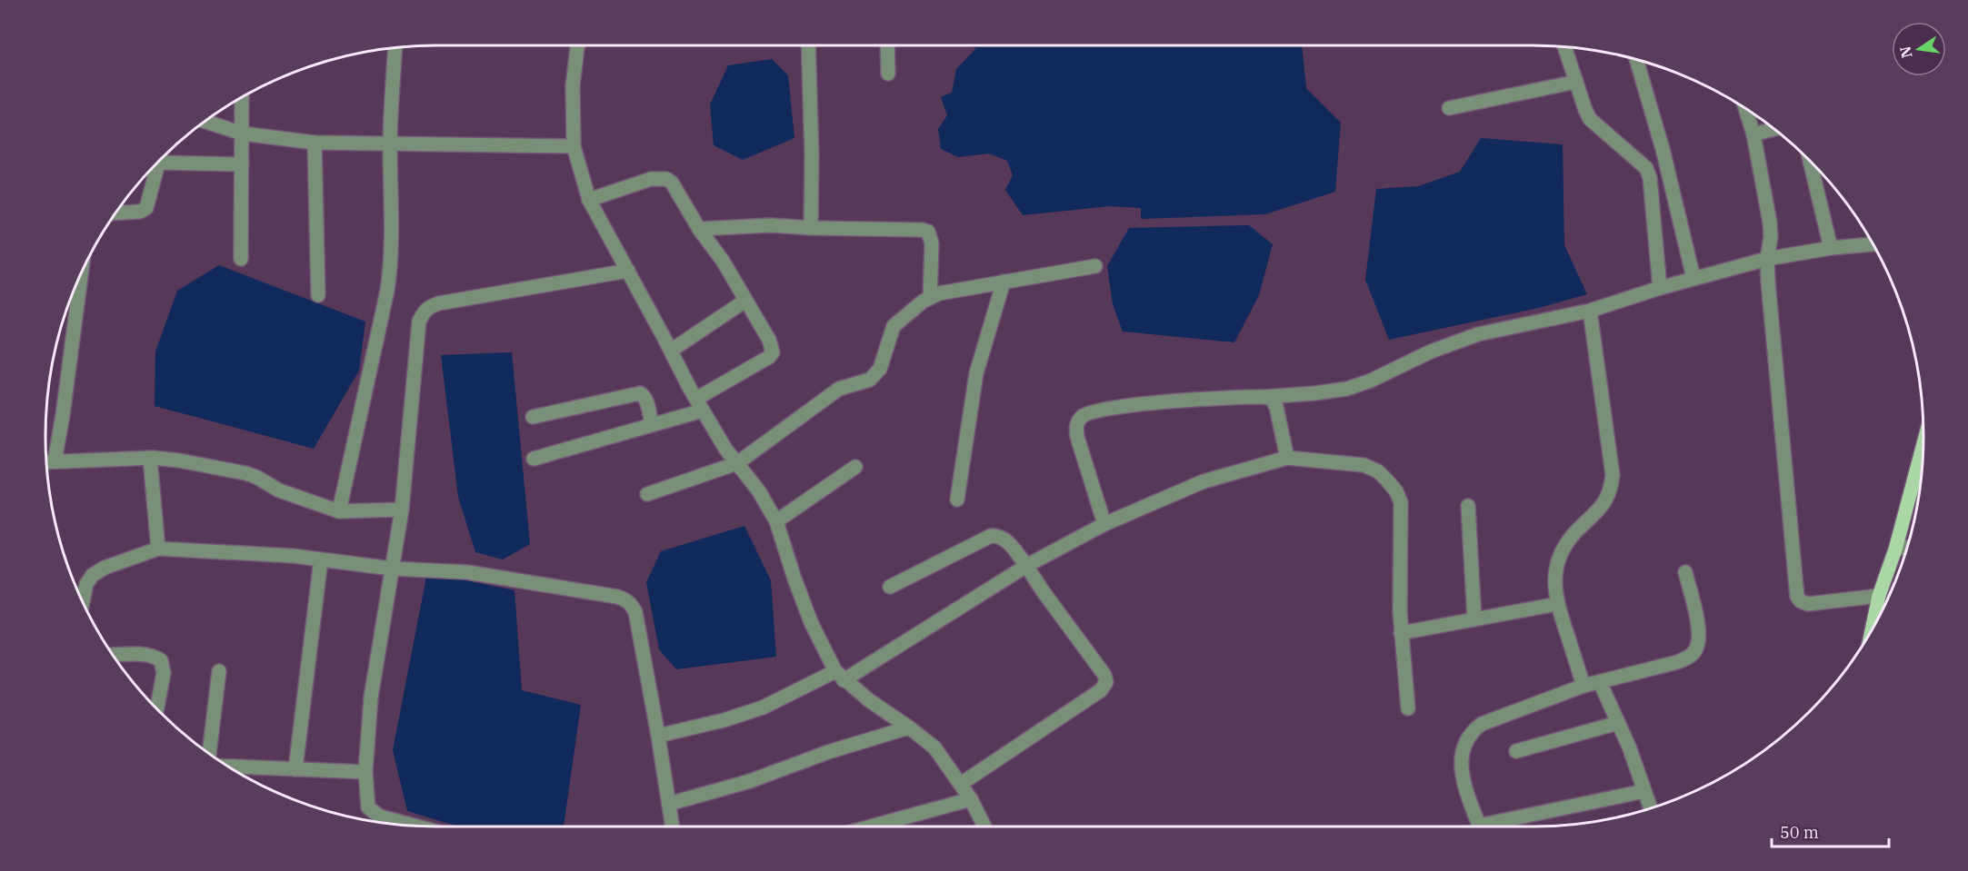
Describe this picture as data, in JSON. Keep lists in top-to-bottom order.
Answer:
{
  "scale_bar": "50 m",
  "north": "left"
}
